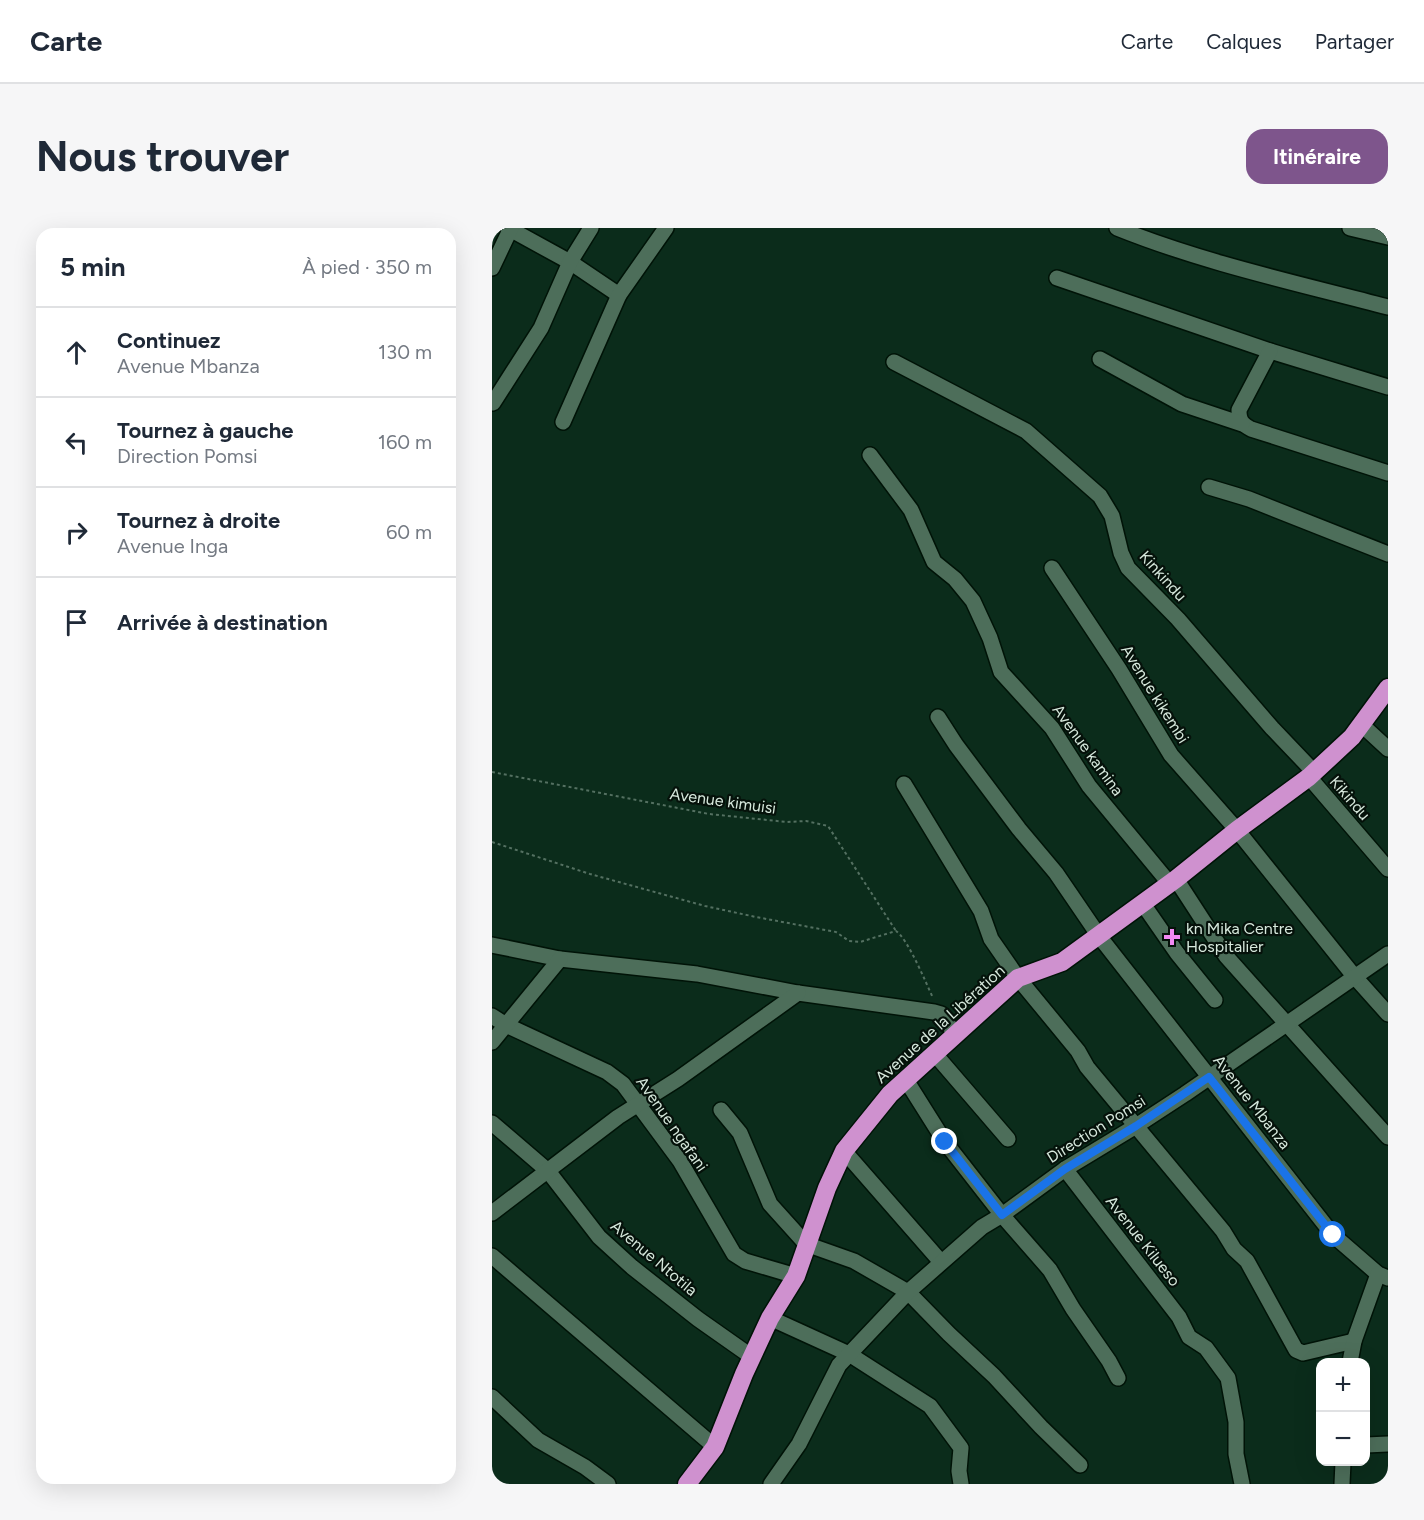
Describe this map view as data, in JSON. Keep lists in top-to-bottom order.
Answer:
{
  "streets": {
    "highway": ["Avenue de la Libération"],
    "street": [
      "Kinkindu",
      "Avenue kikembi",
      "Avenue kamina",
      "Kikindu",
      "Avenue Mbanza",
      "Avenue ngafani",
      "Direction Pomsi",
      "Avenue Kilueso",
      "Avenue Ntotila"
    ],
    "path": ["Avenue kimuisi"]
  },
  "crossings": [
    ["Kinkindu", "Kikindu"],
    ["Kinkindu", "Avenue de la Libération"],
    ["Avenue kikembi", "Avenue de la Libération"],
    ["Avenue kikembi", "Direction Pomsi"],
    ["Avenue kamina", "Avenue de la Libération"],
    ["Avenue kamina", "Direction Pomsi"],
    ["Kikindu", "Avenue de la Libération"],
    ["Avenue de la Libération", "Avenue Mbanza"],
    ["Avenue de la Libération", "Avenue ngafani"],
    ["Avenue de la Libération", "Avenue Ntotila"],
    ["Avenue Mbanza", "Direction Pomsi"],
    ["Direction Pomsi", "Avenue Kilueso"]
  ],
  "places": {
    "health": ["kn Mika Centre Hospitalier"]
  },
  "page": {
    "header": "Carte",
    "nav": ["Carte", "Calques", "Partager"],
    "buttons": "Itinéraire",
    "title": "Nous trouver",
    "heading": ["5 min", "À pied · 350 m"],
    "list": [
      ["Continuez", "Avenue Mbanza", "130 m"],
      ["Tournez à gauche", "Direction Pomsi", "160 m"],
      ["Tournez à droite", "Avenue Inga", "60 m"],
      "Arrivée à destination"
    ],
    "map_buttons": ["+", "−"]
  }
}
